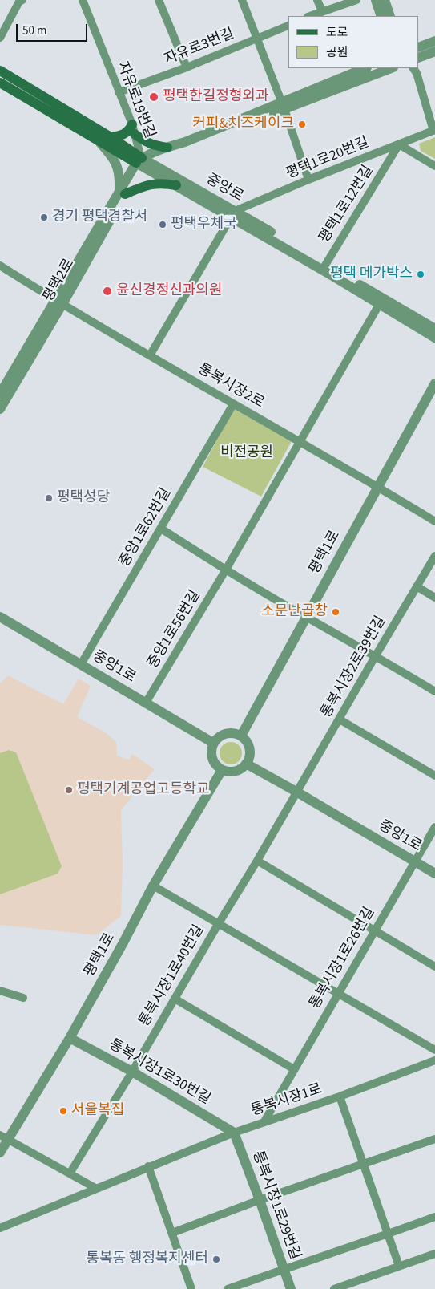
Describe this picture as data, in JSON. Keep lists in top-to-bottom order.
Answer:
{
  "streets": {
    "main road": ["중앙로"],
    "street": [
      "자유로3번길",
      "자유로19번길",
      "평택1로20번길",
      "평택1로12번길",
      "평택2로",
      "통복시장2로",
      "중앙1로62번길",
      "평택1로",
      "중앙1로56번길",
      "중앙1로",
      "통복시장2로39번길",
      "통복시장1로26번길",
      "통복시장1로40번길",
      "통복시장1로30번길",
      "통복시장1로",
      "통복시장1로29번길"
    ]
  },
  "crossings": [
    ["자유로3번길", "자유로19번길"],
    ["자유로19번길", "중앙로"],
    ["자유로19번길", "평택2로"],
    ["평택1로20번길", "중앙로"],
    ["평택1로20번길", "평택1로12번길"],
    ["중앙로", "평택1로12번길"],
    ["중앙로", "평택2로"],
    ["평택2로", "통복시장2로"],
    ["통복시장2로", "중앙1로62번길"],
    ["통복시장2로", "평택1로"],
    ["통복시장2로", "중앙1로56번길"],
    ["중앙1로62번길", "중앙1로"],
    ["평택1로", "중앙1로"],
    ["평택1로", "통복시장1로30번길"],
    ["중앙1로56번길", "중앙1로"],
    ["중앙1로", "통복시장2로39번길"],
    ["중앙1로", "통복시장1로26번길"],
    ["중앙1로", "통복시장1로40번길"],
    ["통복시장2로39번길", "통복시장1로40번길"],
    ["통복시장1로26번길", "통복시장1로"],
    ["통복시장1로40번길", "통복시장1로30번길"],
    ["통복시장1로30번길", "통복시장1로"],
    ["통복시장1로30번길", "통복시장1로29번길"],
    ["통복시장1로", "통복시장1로29번길"]
  ],
  "parks": ["비전공원"],
  "places": [
    "평택한길정형외과",
    "커피&치즈케이크",
    "경기 평택경찰서",
    "평택우체국",
    "평택 메가박스",
    "윤신경정신과의원",
    "평택성당",
    "소문난곱창",
    "평택기계공업고등학교",
    "서울복집",
    "통복동 행정복지센터"
  ],
  "legend": ["도로", "공원"],
  "scale_bar": "50 m"
}
